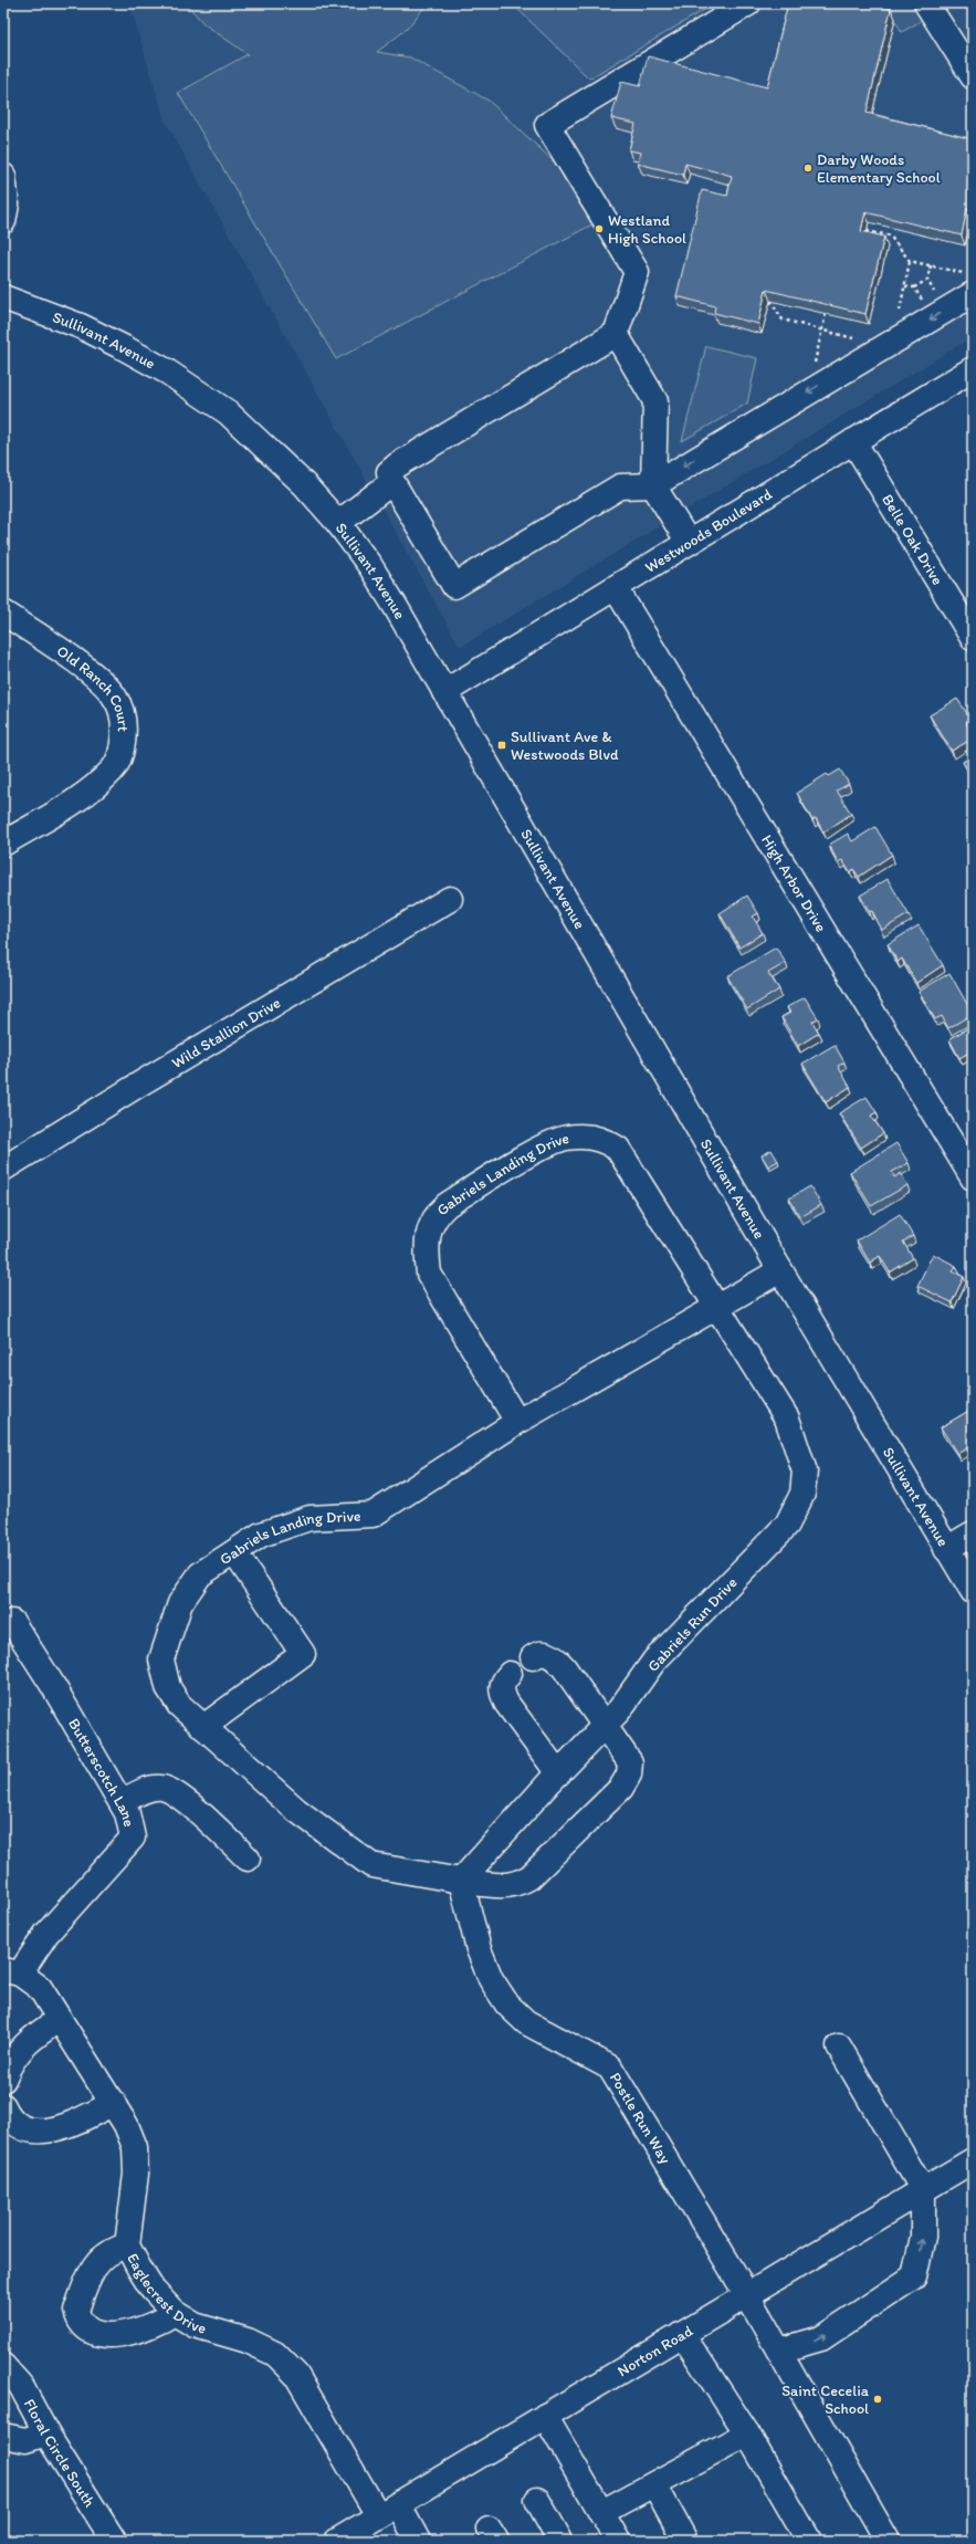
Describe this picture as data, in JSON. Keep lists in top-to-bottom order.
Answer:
{
  "streets": {
    "street": [
      "Sullivant Avenue",
      "Westwoods Boulevard",
      "Belle Oak Drive",
      "Old Ranch Court",
      "High Arbor Drive",
      "Wild Stallion Drive",
      "Gabriels Landing Drive",
      "Gabriels Run Drive",
      "Butterscotch Lane",
      "Postle Run Way",
      "Eaglecrest Drive",
      "Norton Road",
      "Floral Circle South"
    ]
  },
  "crossings": [
    ["Sullivant Avenue", "Westwoods Boulevard"],
    ["Sullivant Avenue", "Gabriels Landing Drive"],
    ["Westwoods Boulevard", "Belle Oak Drive"],
    ["Westwoods Boulevard", "High Arbor Drive"],
    ["Gabriels Landing Drive", "Gabriels Run Drive"],
    ["Gabriels Run Drive", "Postle Run Way"],
    ["Butterscotch Lane", "Eaglecrest Drive"],
    ["Postle Run Way", "Norton Road"],
    ["Eaglecrest Drive", "Norton Road"]
  ],
  "places": {
    "other": ["Darby Woods Elementary School", "Westland High School", "Saint Cecelia School"],
    "transit": ["Sullivant Ave & Westwoods Blvd"]
  }
}
